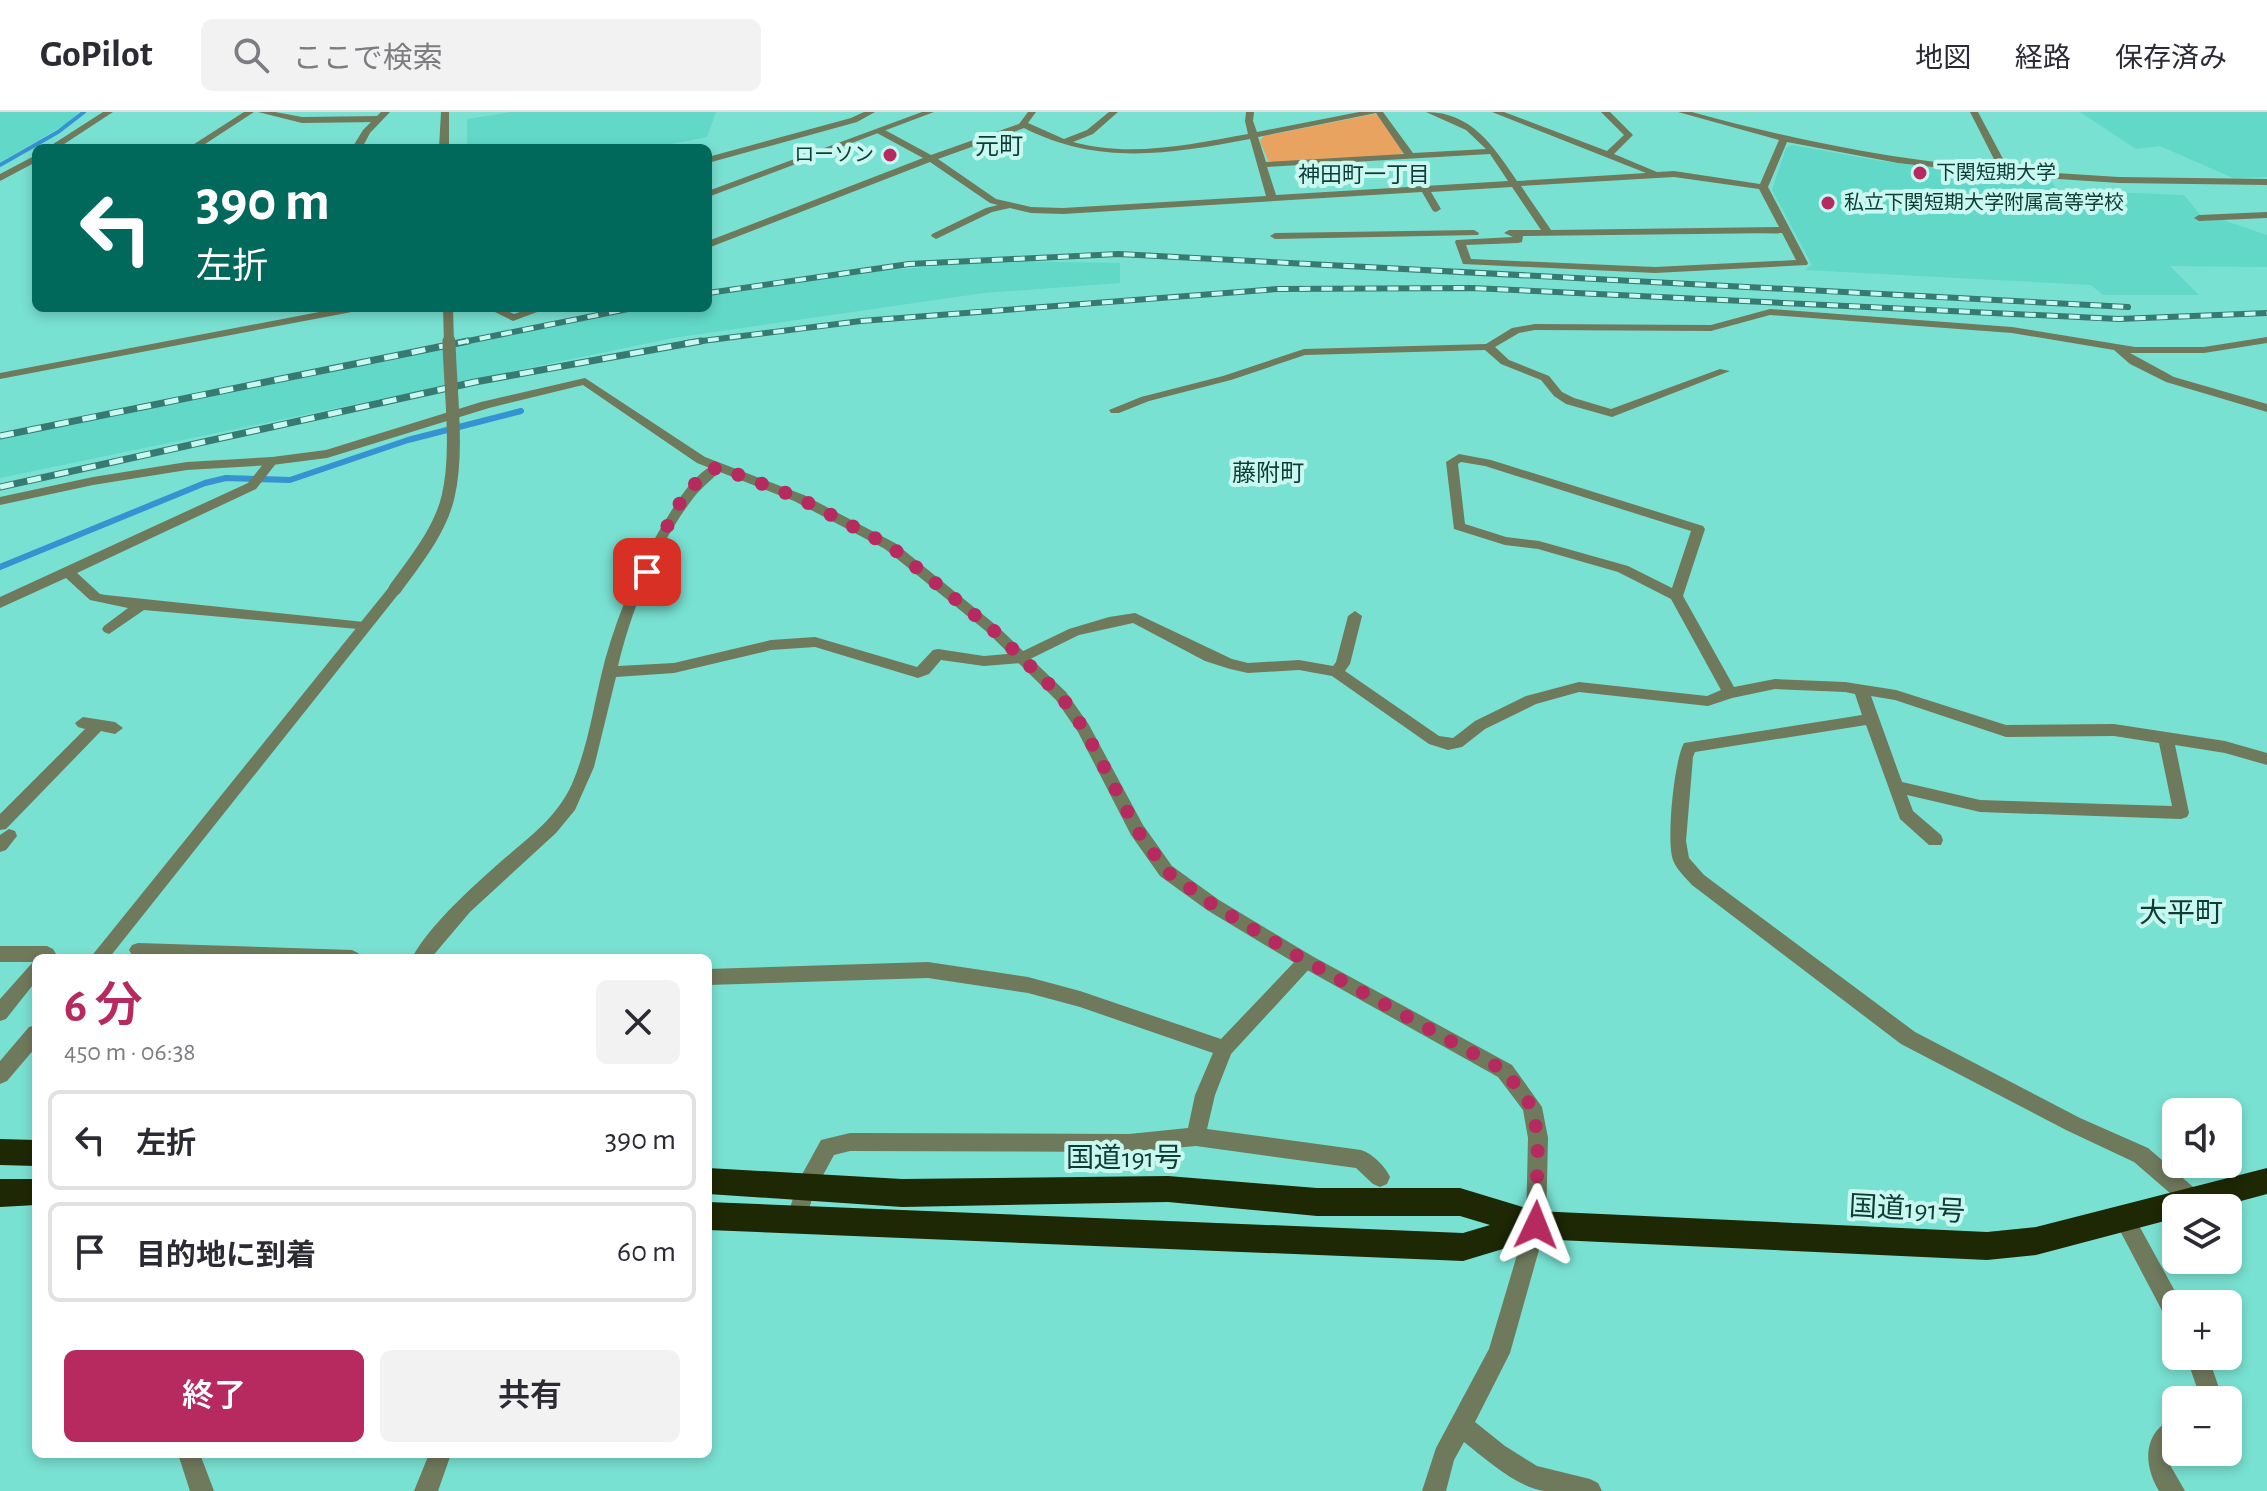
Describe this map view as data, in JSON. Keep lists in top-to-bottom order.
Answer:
{
  "streets": {
    "highway": ["国道191号"]
  },
  "districts": [
    "元町",
    "神田町一丁目",
    "藤附町",
    "大平町"
  ],
  "places": ["ローソン", "下関短期大学", "私立下関短期大学附属高等学校"],
  "page": {
    "header": "GoPilot",
    "search": "ここで検索",
    "nav": ["地図", "経路", "保存済み"],
    "turn": ["390 m", "左折"],
    "heading": ["6 分", "450 m · 06:38"],
    "list": [
      {
        "name": "左折",
        "value": "390 m"
      },
      {
        "name": "目的地に到着",
        "value": "60 m"
      }
    ],
    "map_buttons": ["+", "−"],
    "buttons": ["終了", "共有"]
  }
}
